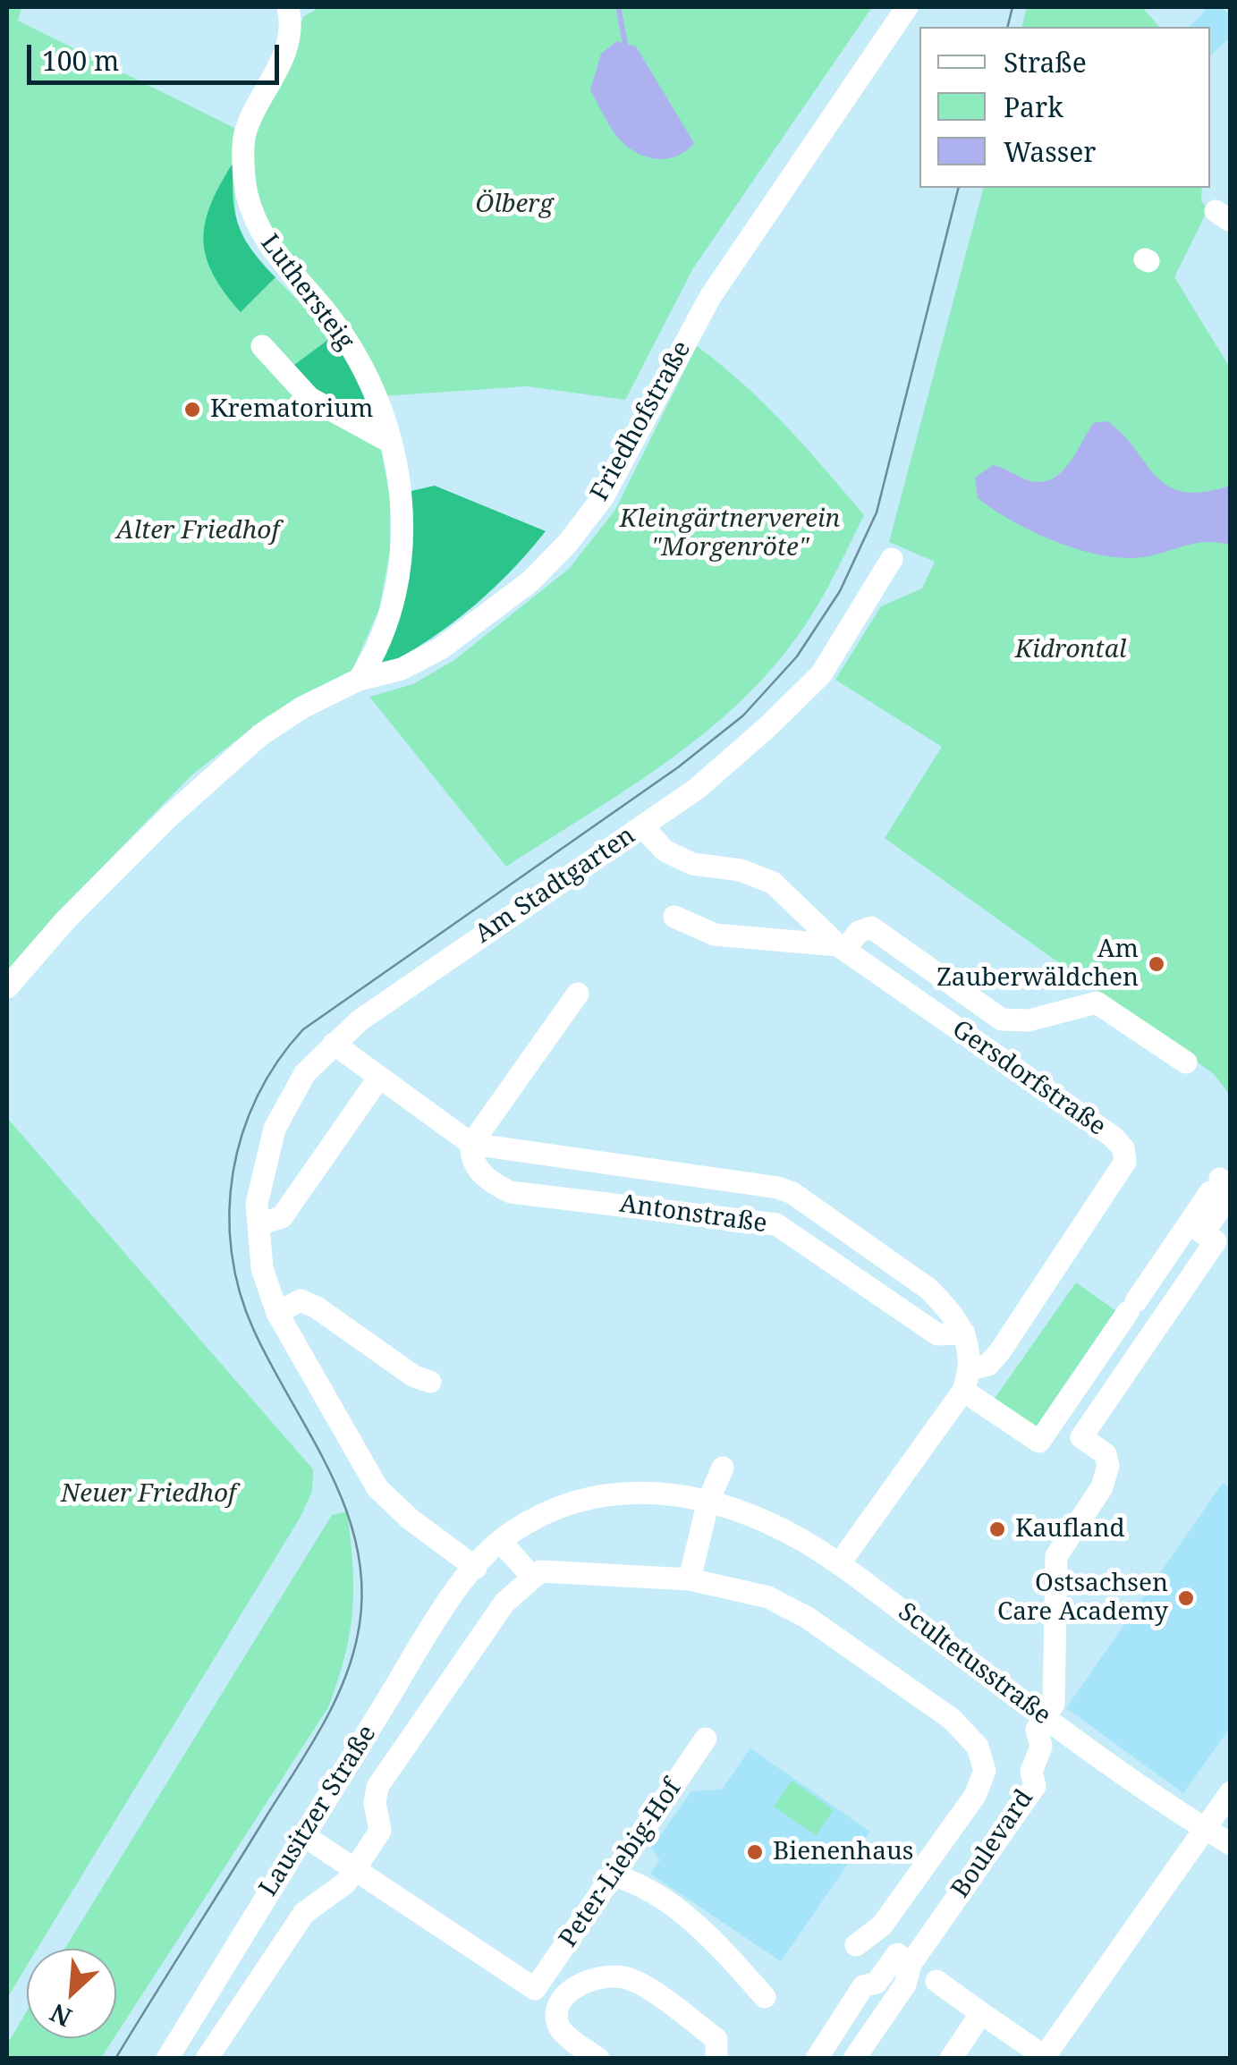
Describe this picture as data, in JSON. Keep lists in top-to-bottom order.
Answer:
{
  "streets": {
    "street": [
      "Luthersteig",
      "Friedhofstraße",
      "Am Stadtgarten",
      "Gersdorfstraße",
      "Antonstraße",
      "Scultetusstraße",
      "Lausitzer Straße",
      "Boulevard",
      "Peter-Liebig-Hof"
    ]
  },
  "crossings": [
    ["Luthersteig", "Friedhofstraße"],
    ["Am Stadtgarten", "Gersdorfstraße"],
    ["Am Stadtgarten", "Antonstraße"],
    ["Am Stadtgarten", "Scultetusstraße"],
    ["Am Stadtgarten", "Lausitzer Straße"],
    ["Gersdorfstraße", "Antonstraße"],
    ["Scultetusstraße", "Lausitzer Straße"],
    ["Scultetusstraße", "Boulevard"]
  ],
  "parks": [
    "Ölberg",
    "Kleingärtnerverein \"Morgenröte\"",
    "Alter Friedhof",
    "Kidrontal",
    "Neuer Friedhof"
  ],
  "places": [
    "Krematorium",
    "Am Zauberwäldchen",
    "Kaufland",
    "Ostsachsen Care Academy",
    "Bienenhaus"
  ],
  "legend": ["Straße", "Park", "Wasser"],
  "scale_bar": "100 m",
  "north": "bottom left"
}
